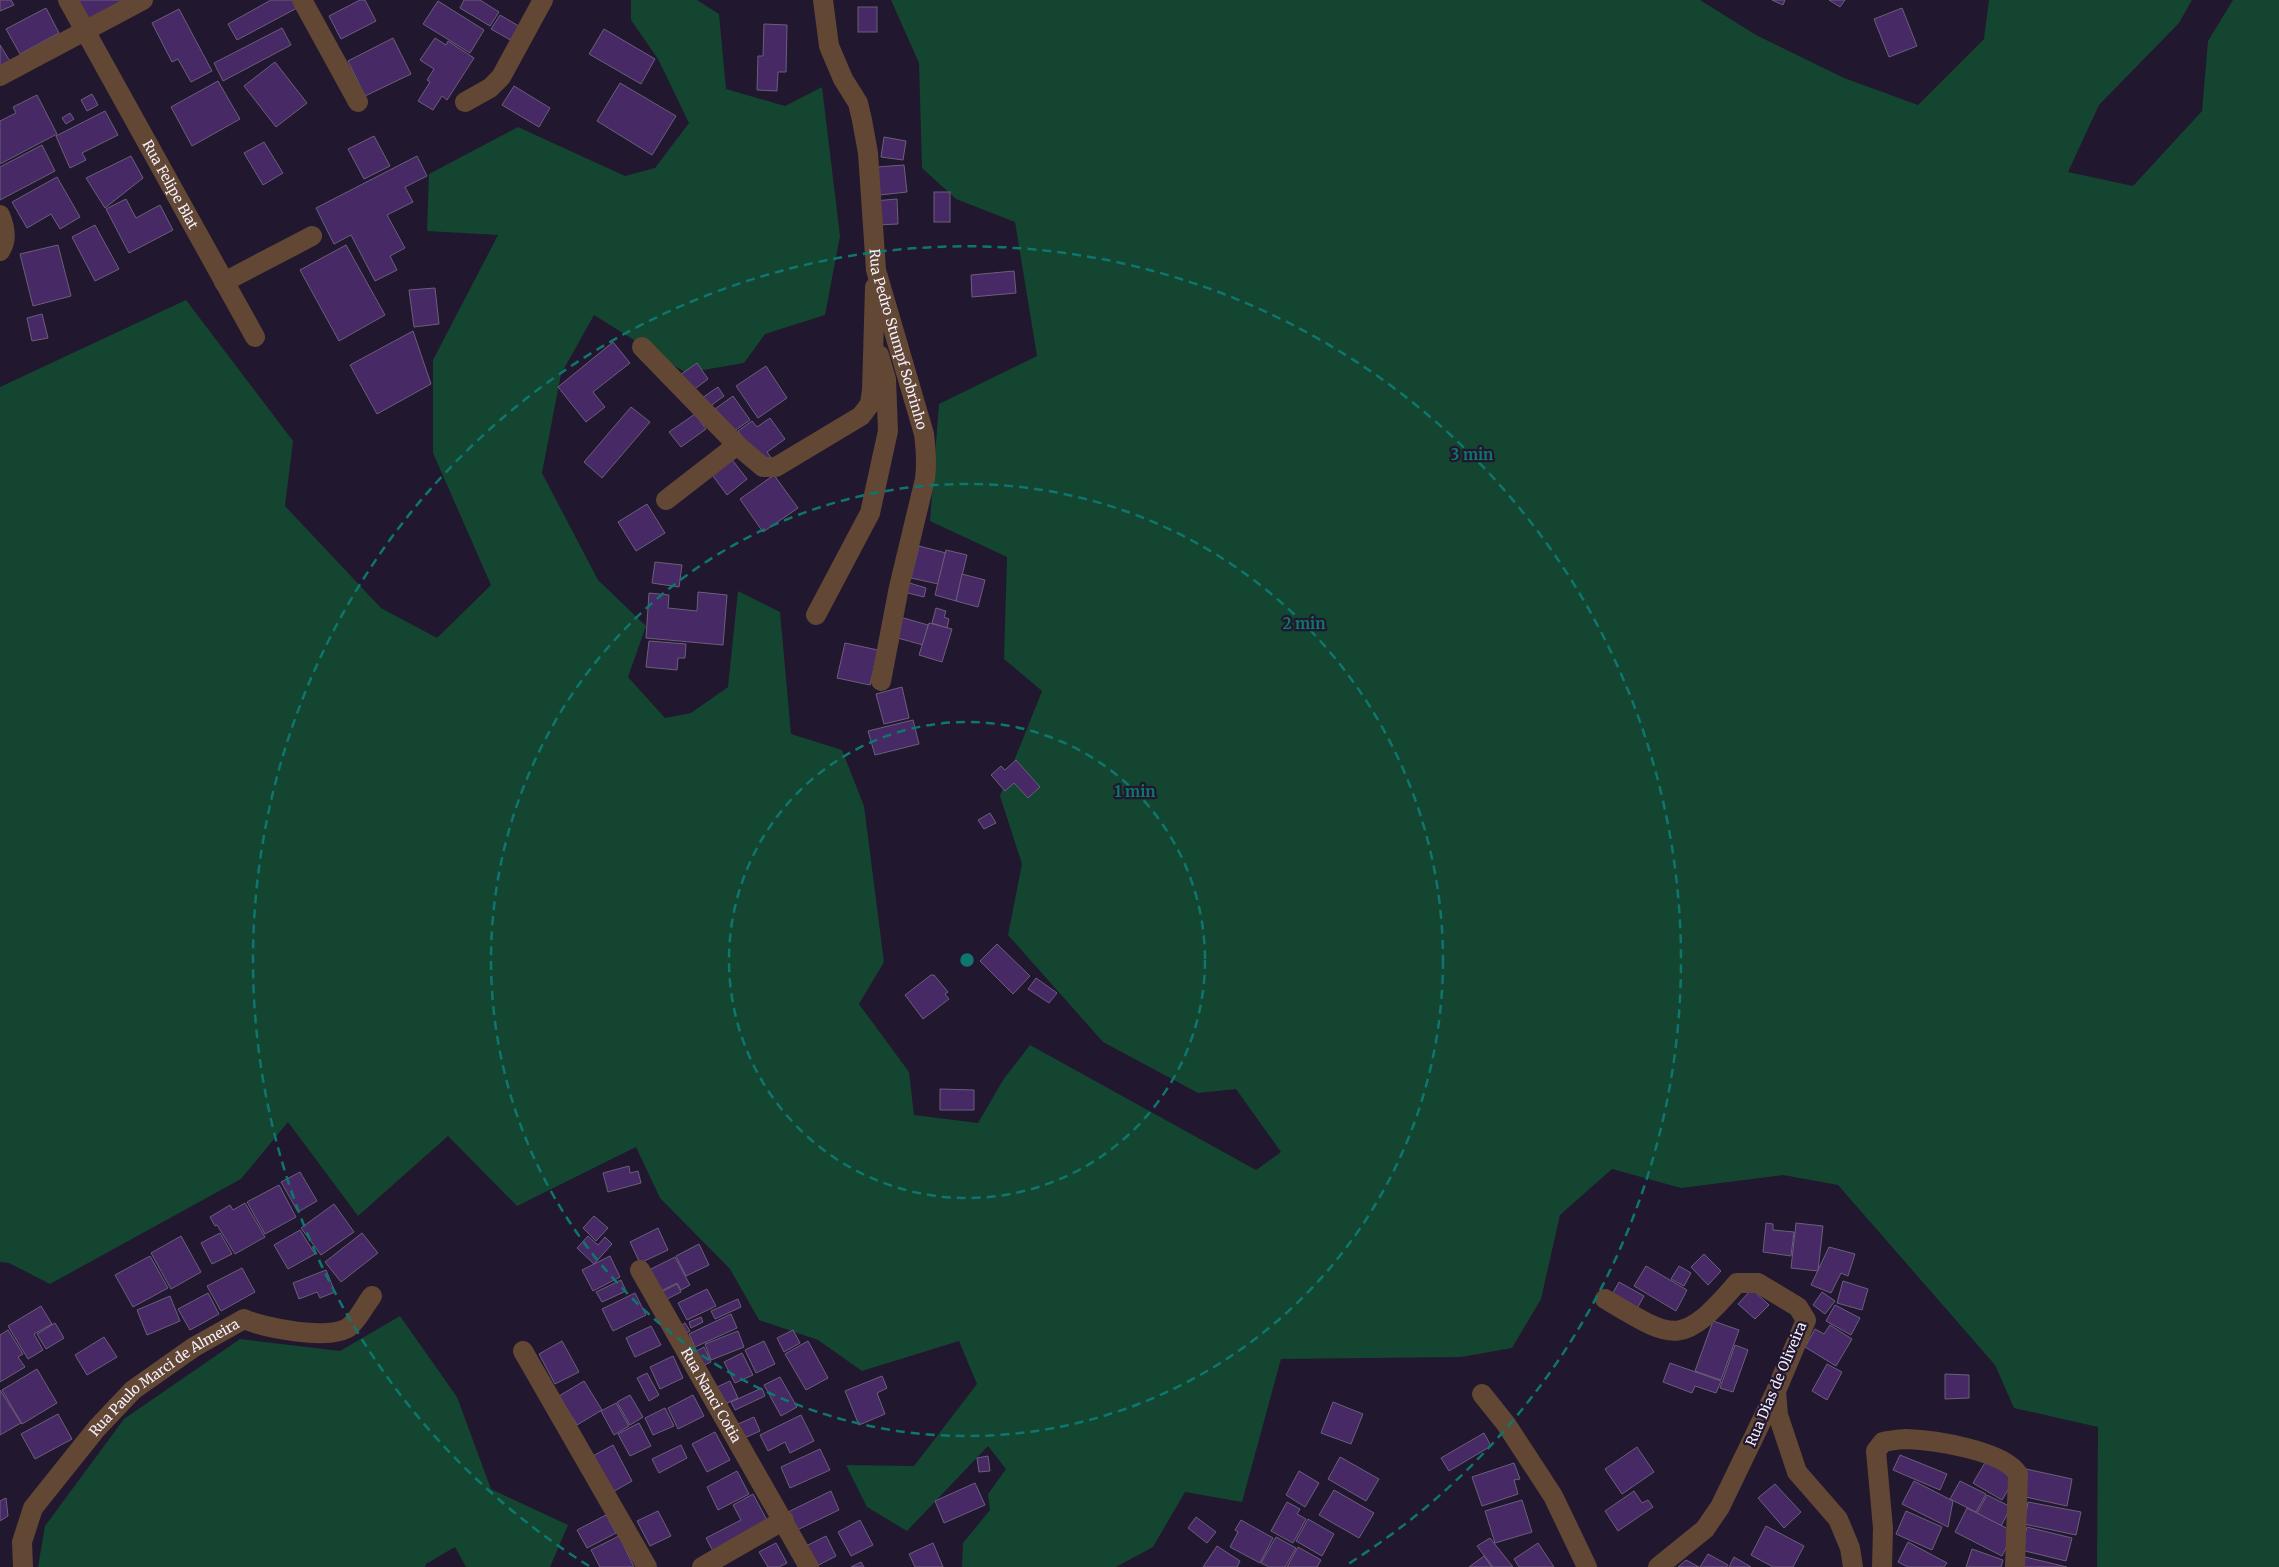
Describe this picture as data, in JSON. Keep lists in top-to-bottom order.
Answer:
{
  "streets": {
    "street": [
      "Rua Felipe Blat",
      "Rua Pedro Stumpf Sobrinho",
      "Rua Paulo Marci de Almeira",
      "Rua Dias de Oliveira",
      "Rua Nanci Cotia"
    ]
  },
  "rings": ["3 min", "2 min", "1 min"]
}
